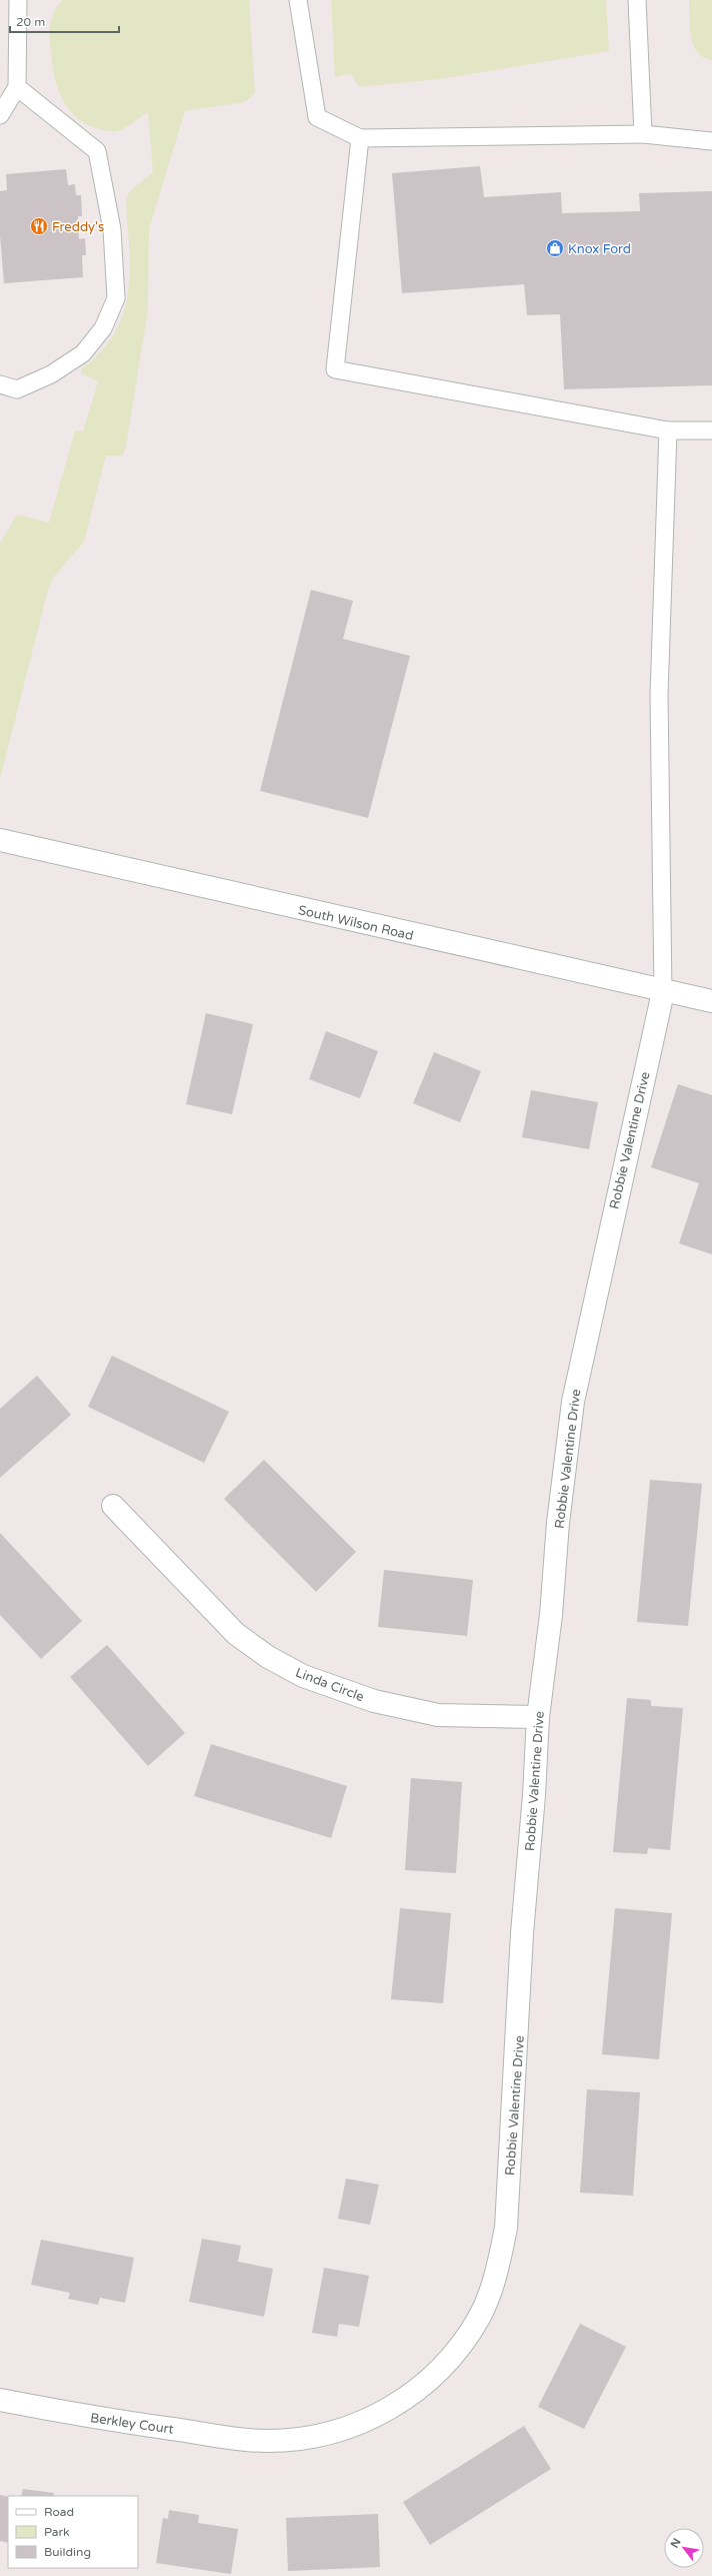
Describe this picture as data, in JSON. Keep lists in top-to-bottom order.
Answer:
{
  "streets": {
    "street": [
      "South Wilson Road",
      "Robbie Valentine Drive",
      "Linda Circle",
      "Berkley Court"
    ]
  },
  "crossings": [
    ["South Wilson Road", "Robbie Valentine Drive"],
    ["Robbie Valentine Drive", "Linda Circle"],
    ["Robbie Valentine Drive", "Berkley Court"]
  ],
  "places": {
    "restaurant": ["Freddy's"],
    "shop": ["Knox Ford"]
  },
  "legend": ["Road", "Park", "Building"],
  "scale_bar": "20 m",
  "north": "top left"
}
